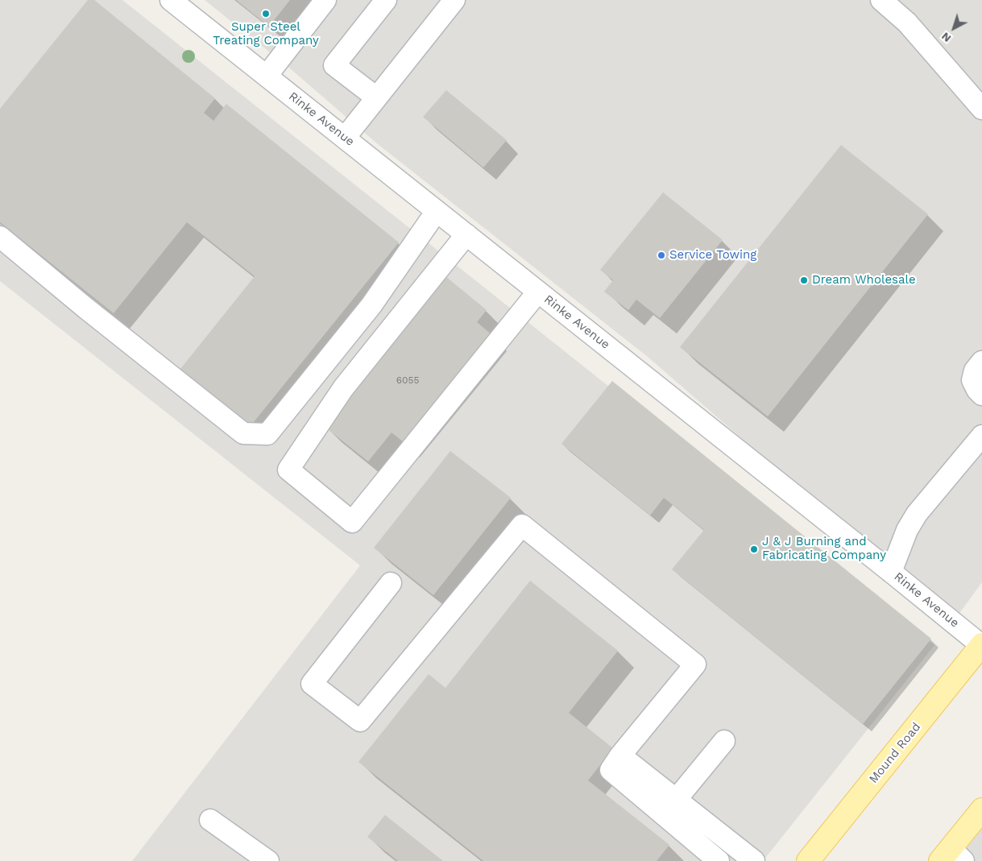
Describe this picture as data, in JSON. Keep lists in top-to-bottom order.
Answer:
{
  "streets": {
    "main road": ["Mound Road"],
    "street": ["Rinke Avenue"]
  },
  "crossings": [
    ["Rinke Avenue", "Mound Road"]
  ],
  "places": [
    "Super Steel Treating Company",
    "Service Towing",
    "Dream Wholesale",
    "J & J Burning and Fabricating Company"
  ],
  "house_numbers": ["6055"],
  "north": "bottom left"
}
